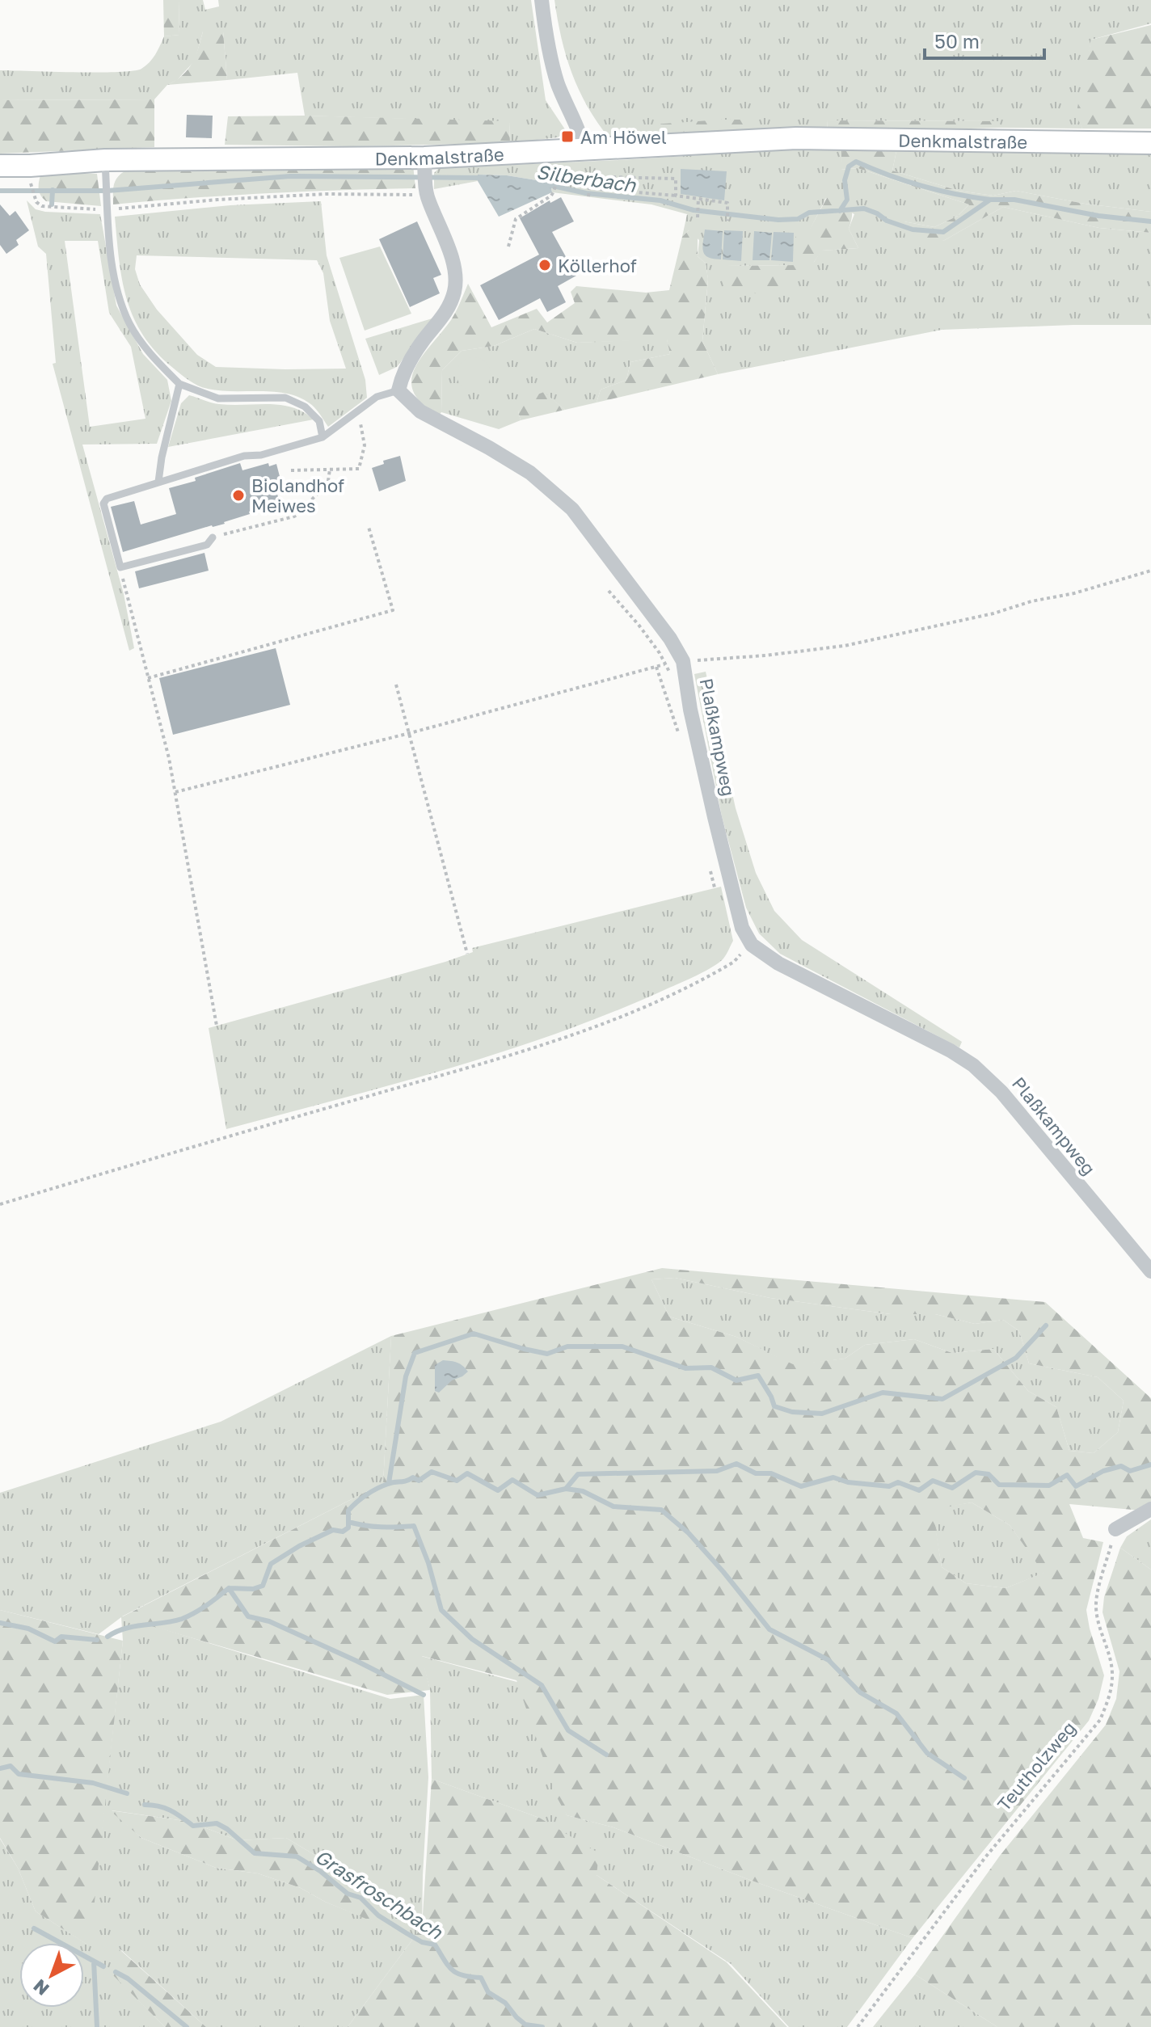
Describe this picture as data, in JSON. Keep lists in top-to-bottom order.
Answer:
{
  "streets": {
    "main road": ["Denkmalstraße"],
    "street": ["Plaßkampweg"],
    "path": ["Teutholzweg"]
  },
  "water": ["Silberbach", "Grasfroschbach"],
  "places": {
    "transit": ["Am Höwel"],
    "other": ["Köllerhof", "Biolandhof Meiwes"]
  },
  "scale_bar": "50 m",
  "north": "bottom left"
}
